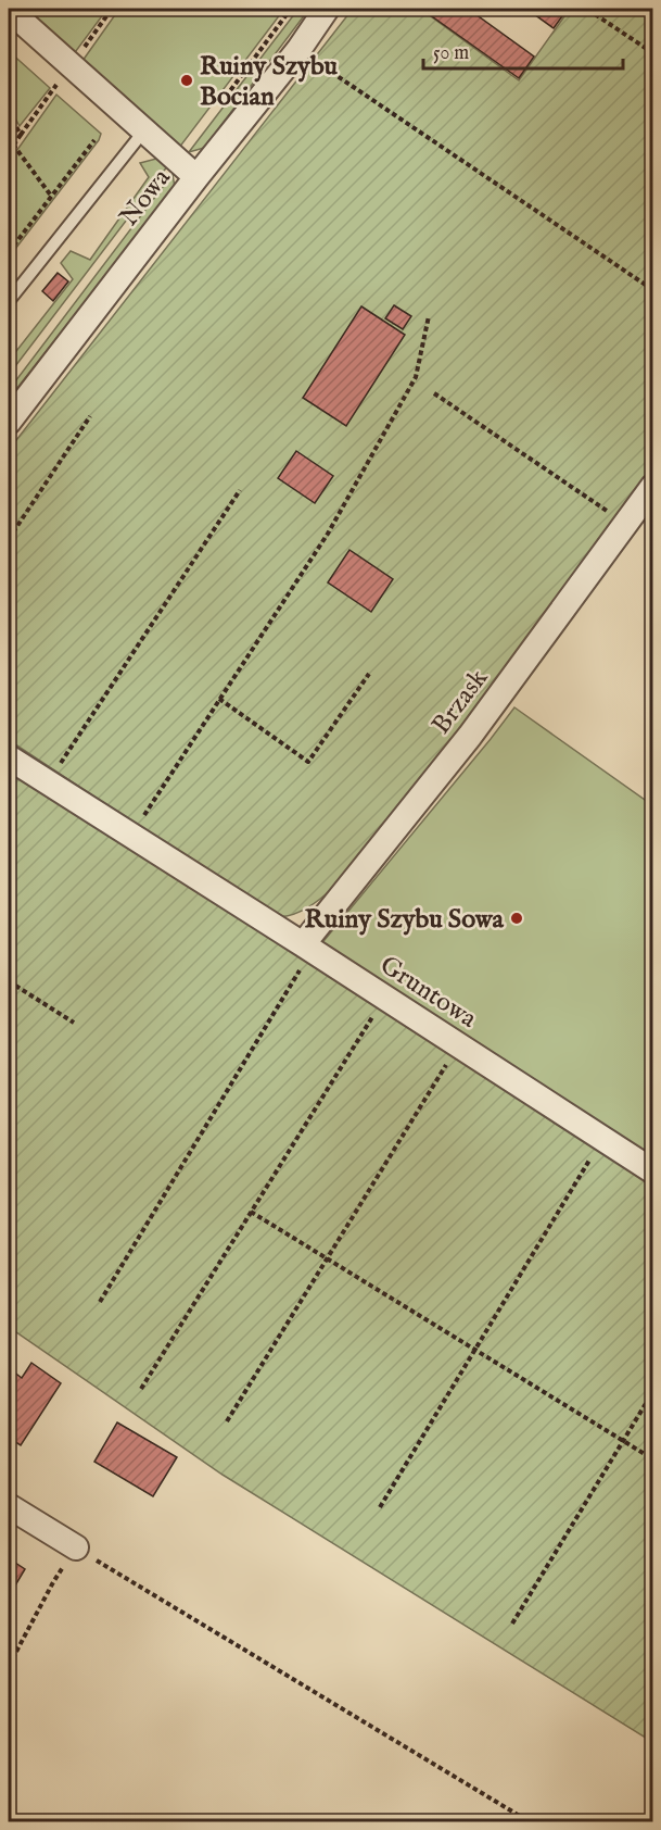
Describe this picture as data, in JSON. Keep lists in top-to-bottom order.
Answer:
{
  "streets": {
    "street": ["Nowa", "Brzask", "Gruntowa"]
  },
  "crossings": [
    ["Brzask", "Gruntowa"]
  ],
  "places": ["Ruiny Szybu Bocian", "Ruiny Szybu Sowa"],
  "scale_bar": "50 m"
}
